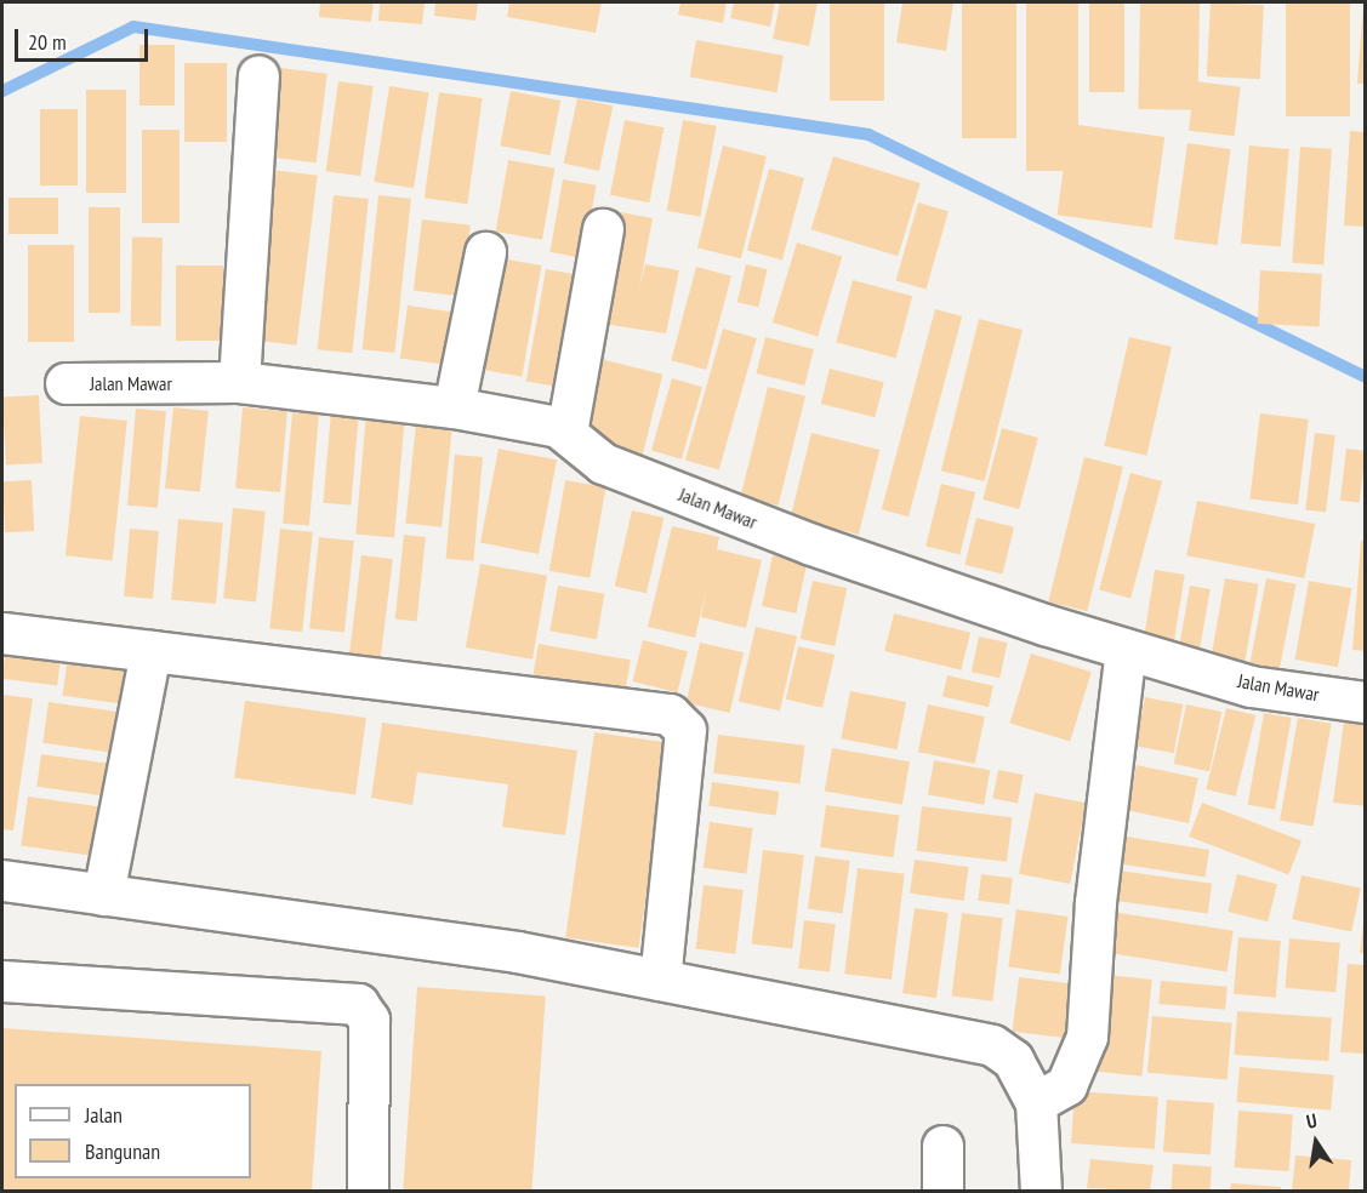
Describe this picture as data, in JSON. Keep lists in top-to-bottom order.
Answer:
{
  "streets": {
    "street": ["Jalan Mawar"]
  },
  "legend": ["Jalan", "Bangunan"],
  "scale_bar": "20 m",
  "north": "top"
}
